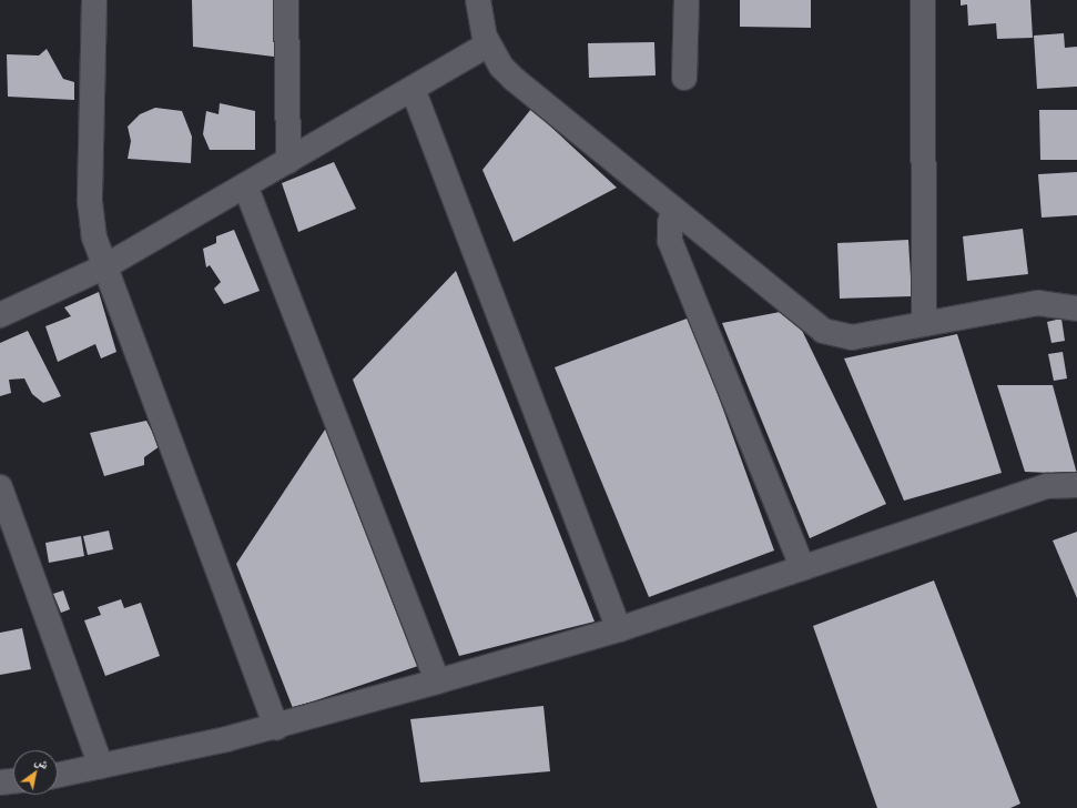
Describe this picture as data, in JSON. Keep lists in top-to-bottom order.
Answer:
{
  "north": "top right"
}
